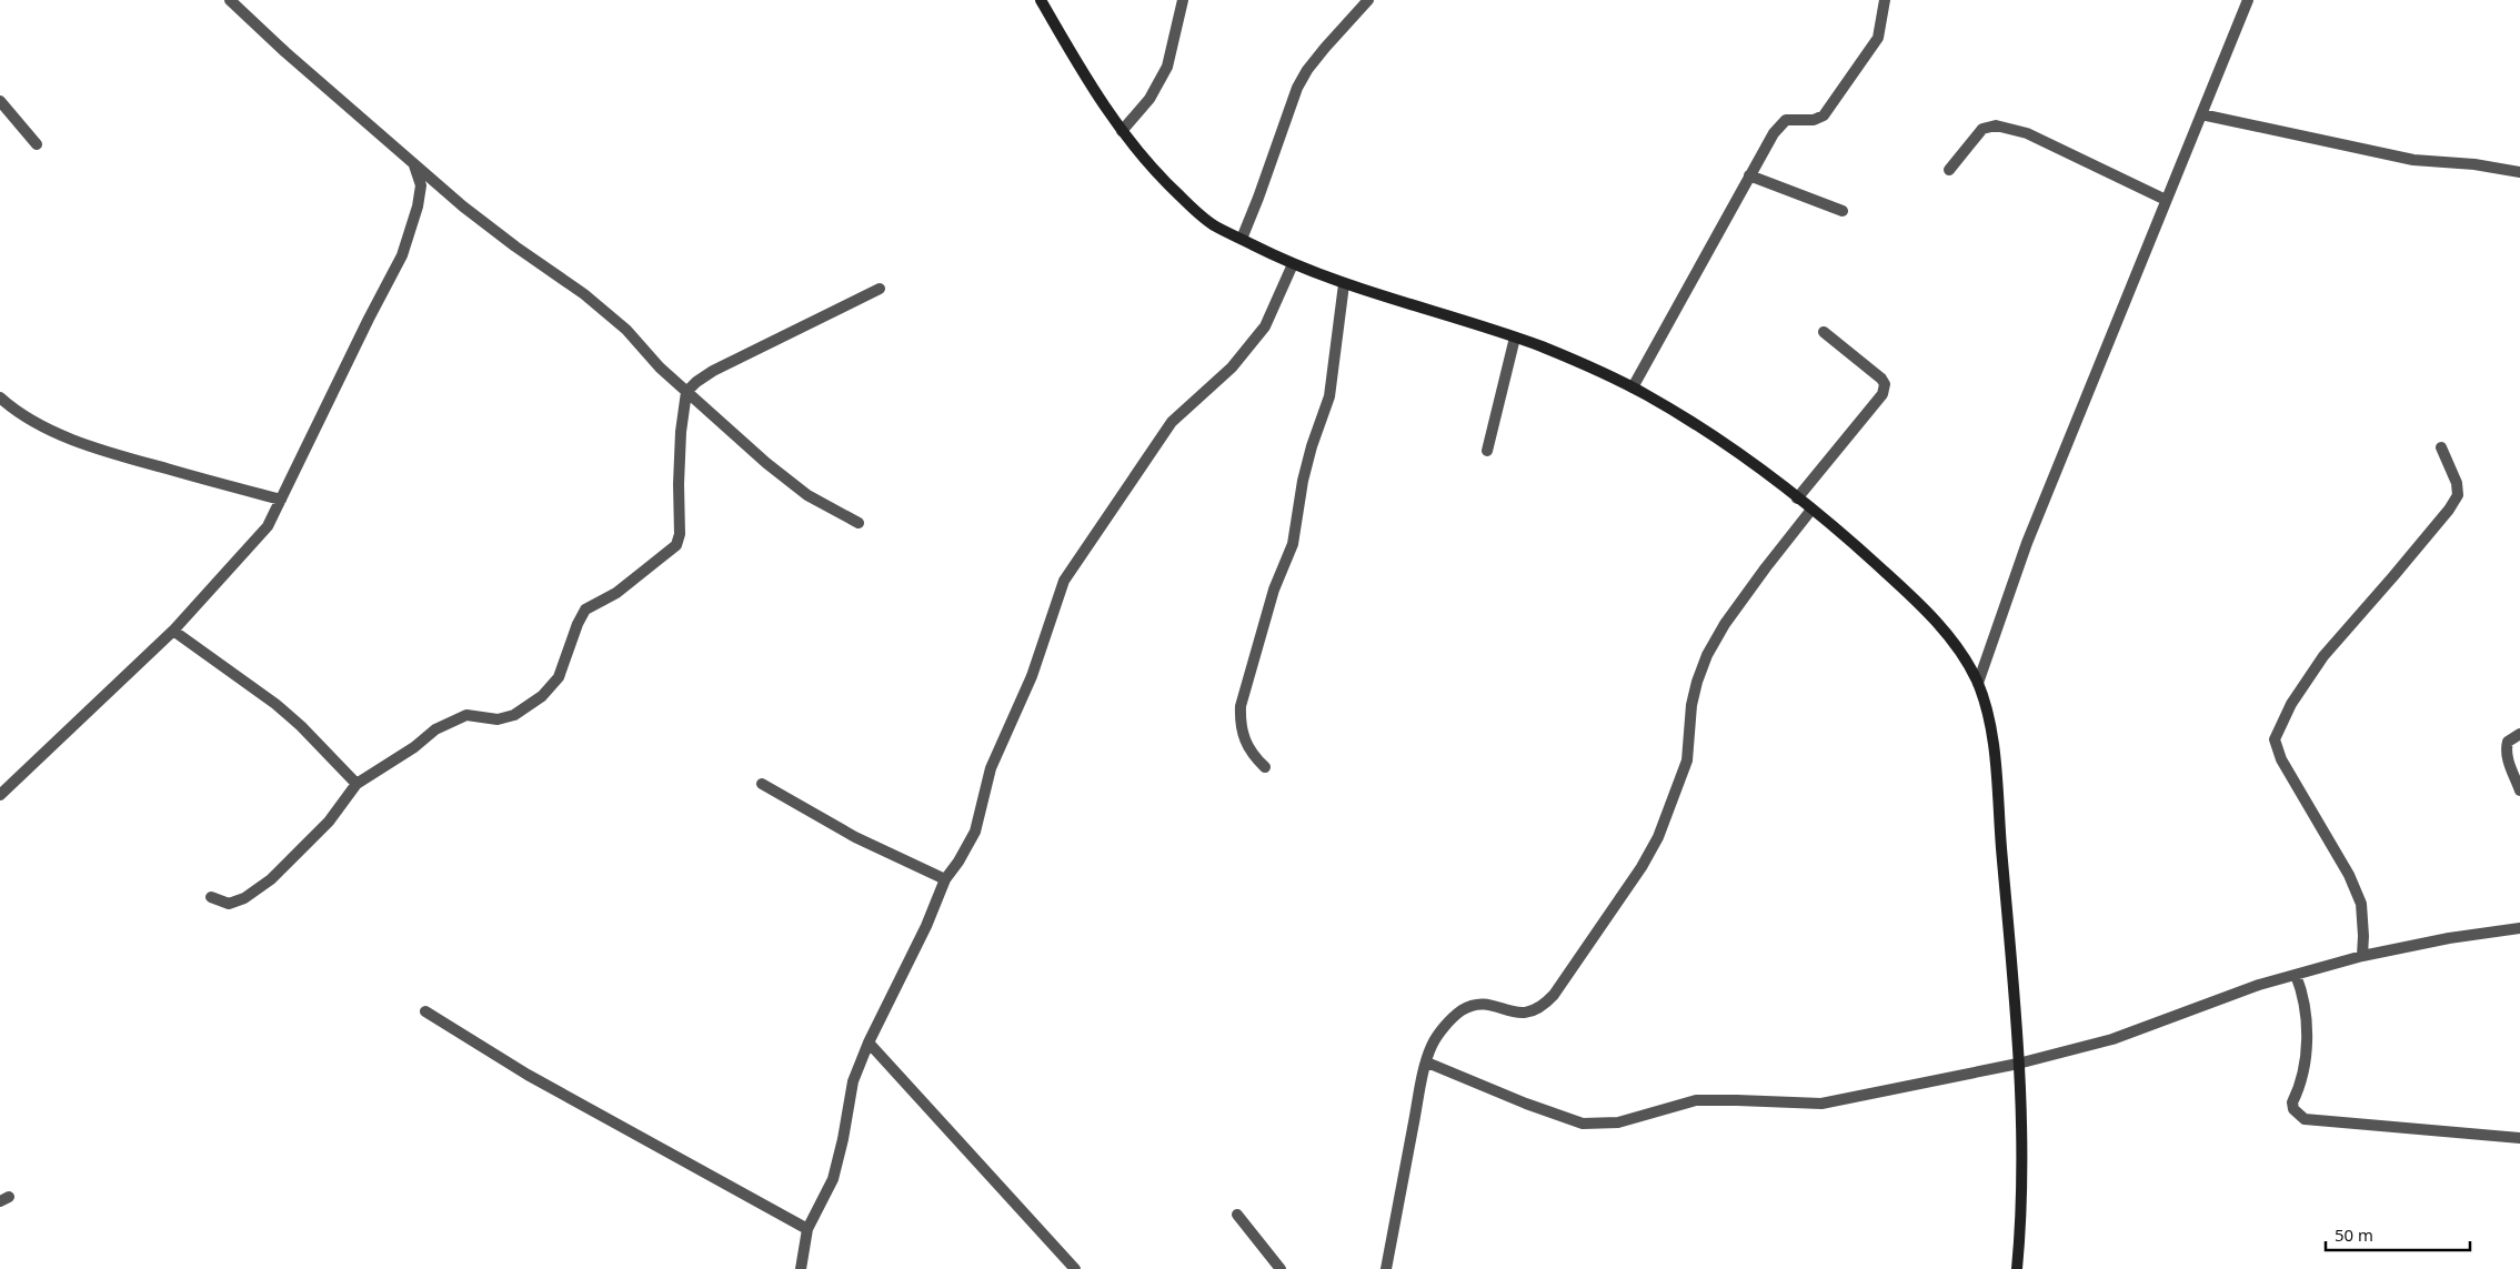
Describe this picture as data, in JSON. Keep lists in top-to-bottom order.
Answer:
{
  "scale_bar": "50 m"
}
